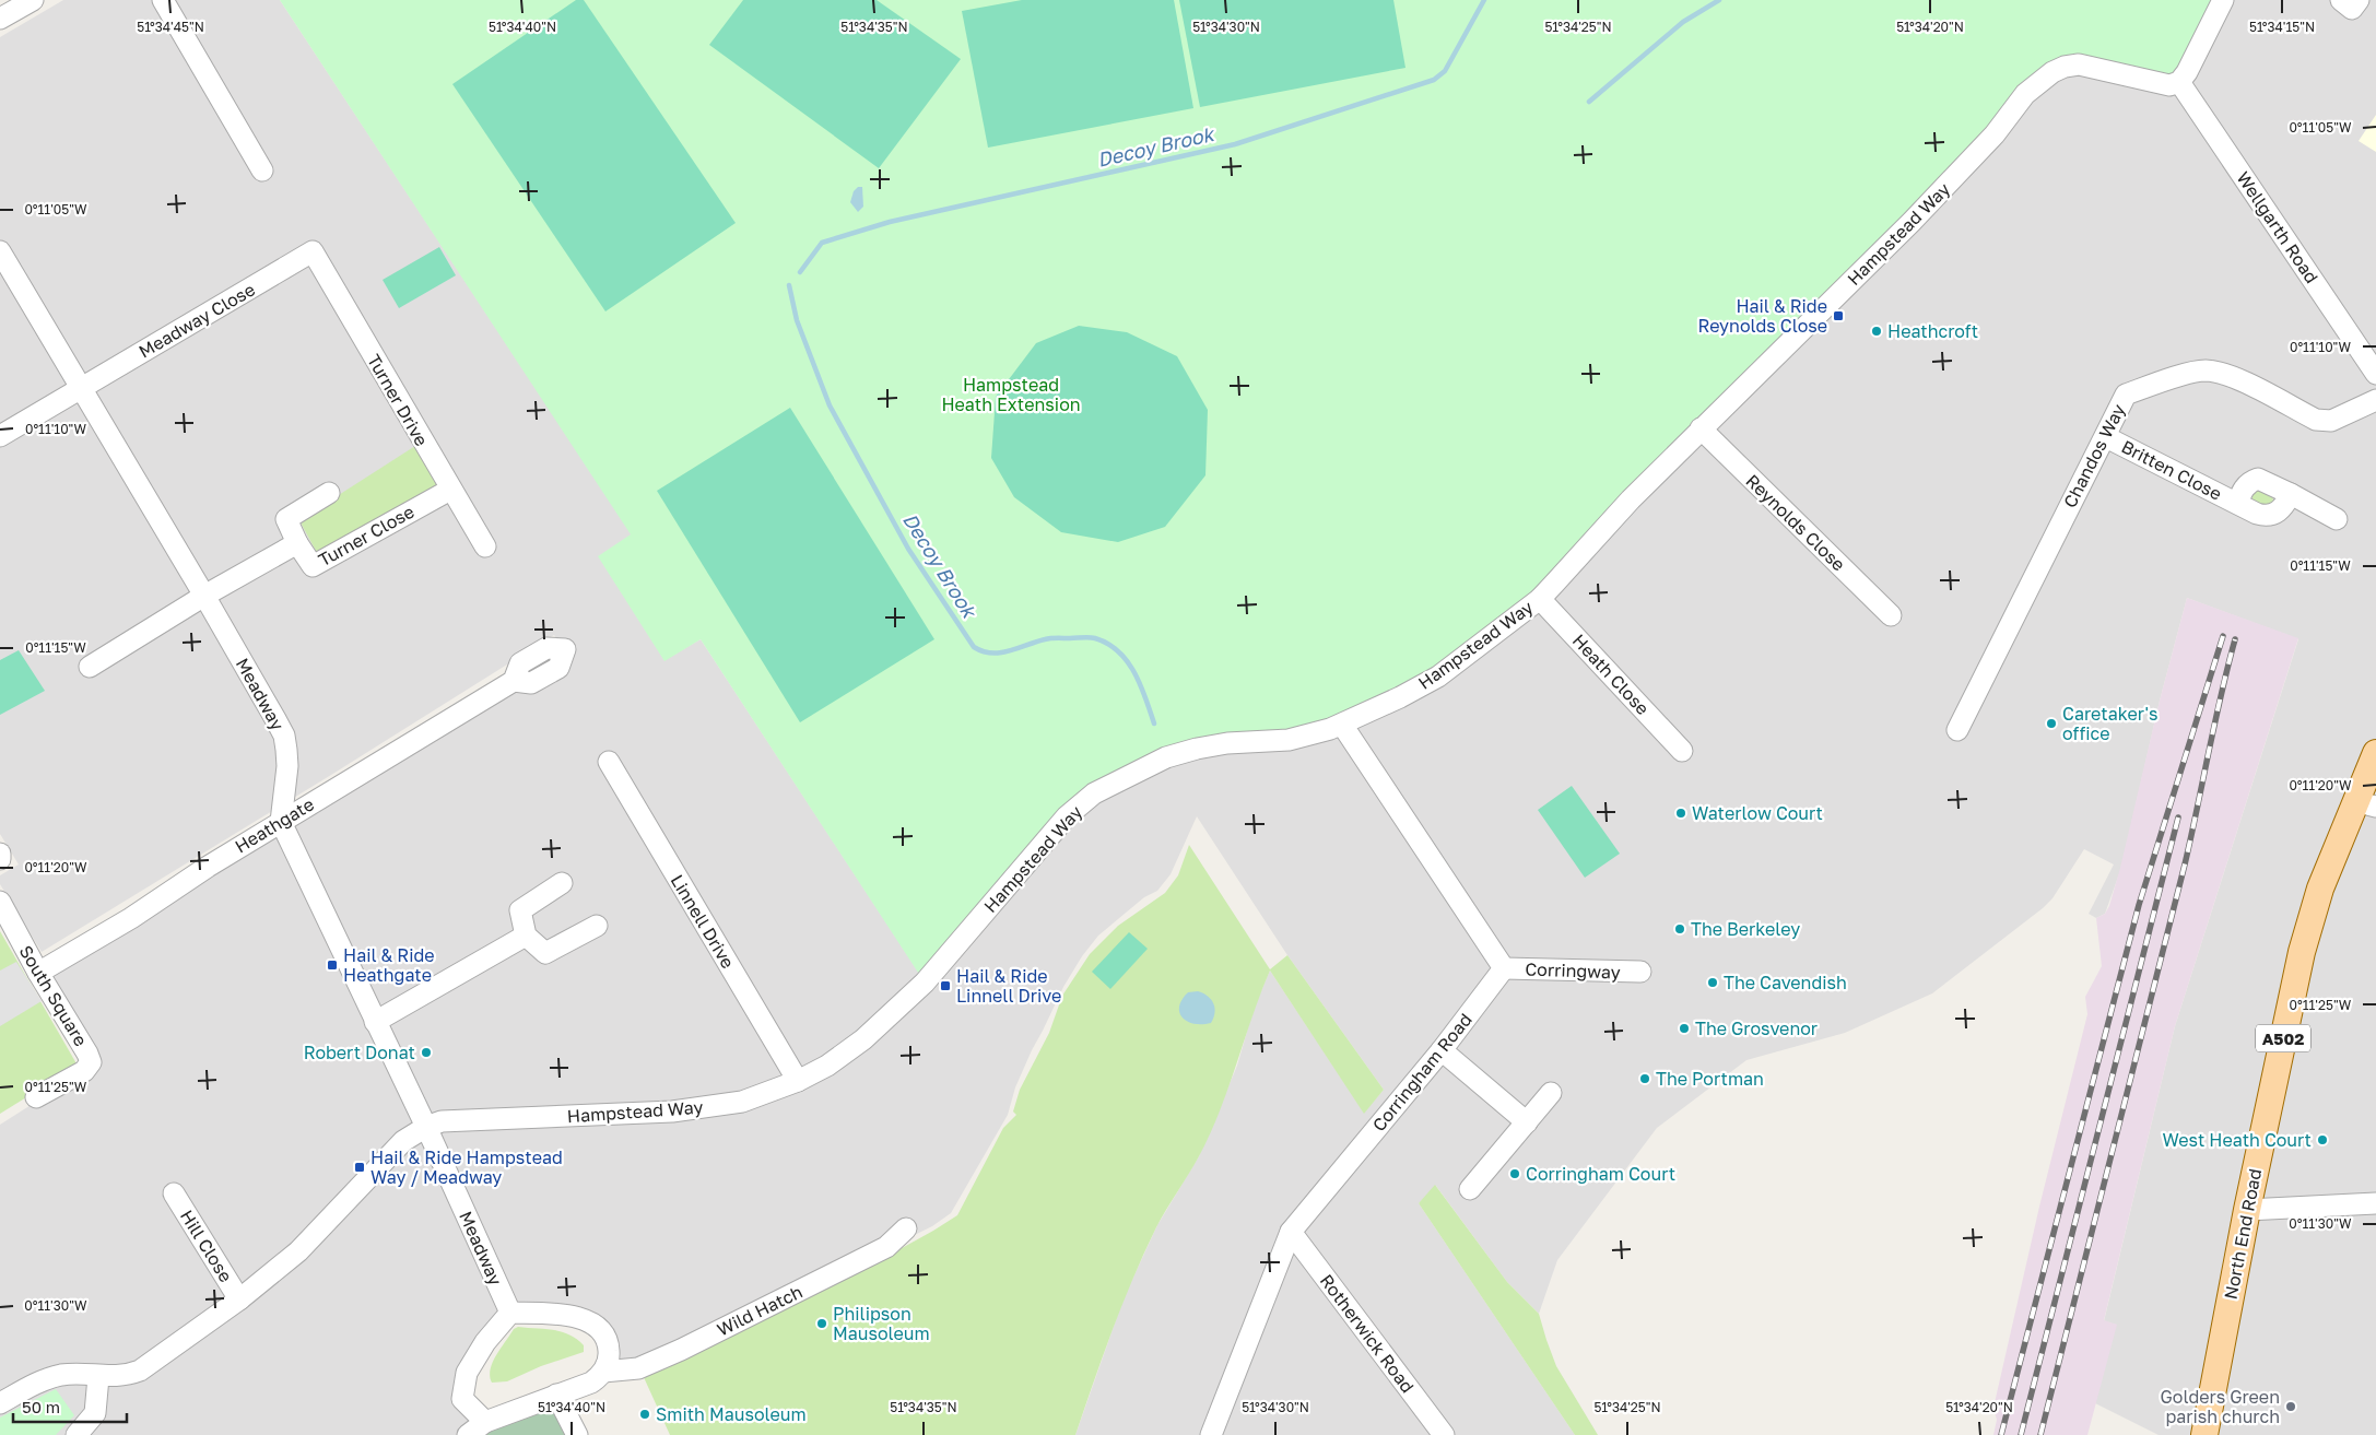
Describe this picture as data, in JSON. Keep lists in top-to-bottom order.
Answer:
{
  "streets": {
    "main road": ["A502", "North End Road"],
    "street": [
      "Wellgarth Road",
      "Hampstead Way",
      "Meadway Close",
      "Turner Drive",
      "Chandos Way",
      "Britten Close",
      "Reynolds Close",
      "Turner Close",
      "Heath Close",
      "Meadway",
      "Heathgate",
      "Linnell Drive",
      "Corringway",
      "South Square",
      "Corringham Road",
      "Hill Close",
      "Wild Hatch",
      "Rotherwick Road"
    ]
  },
  "crossings": [
    ["Wellgarth Road", "Hampstead Way"],
    ["Hampstead Way", "Reynolds Close"],
    ["Hampstead Way", "Heath Close"],
    ["Hampstead Way", "Meadway"],
    ["Hampstead Way", "Linnell Drive"],
    ["Hampstead Way", "Hill Close"],
    ["Meadway Close", "Turner Drive"],
    ["Meadway Close", "Meadway"],
    ["Turner Drive", "Turner Close"],
    ["Chandos Way", "Britten Close"],
    ["Turner Close", "Meadway"],
    ["Meadway", "Heathgate"],
    ["Heathgate", "South Square"],
    ["Corringway", "Corringham Road"],
    ["Corringham Road", "Rotherwick Road"]
  ],
  "water": ["Decoy Brook"],
  "parks": ["Hampstead Heath Extension"],
  "places": {
    "transit": [
      "Hail & Ride Reynolds Close",
      "Hail & Ride Heathgate",
      "Hail & Ride Linnell Drive",
      "Hail & Ride Hampstead Way / Meadway"
    ],
    "other": [
      "Heathcroft",
      "Caretaker's office",
      "Waterlow Court",
      "The Berkeley",
      "The Cavendish",
      "The Grosvenor",
      "Robert Donat",
      "The Portman",
      "West Heath Court",
      "Corringham Court",
      "Philipson Mausoleum",
      "Golders Green parish church",
      "Smith Mausoleum"
    ]
  },
  "scale_bar": "50 m",
  "coordinates": [
    "51°34'45\"N",
    "51°34'40\"N",
    "51°34'35\"N",
    "51°34'30\"N",
    "51°34'25\"N",
    "51°34'20\"N",
    "51°34'15\"N",
    "0°11'05\"W",
    "0°11'10\"W",
    "0°11'15\"W",
    "0°11'20\"W",
    "0°11'25\"W",
    "0°11'30\"W"
  ]
}
